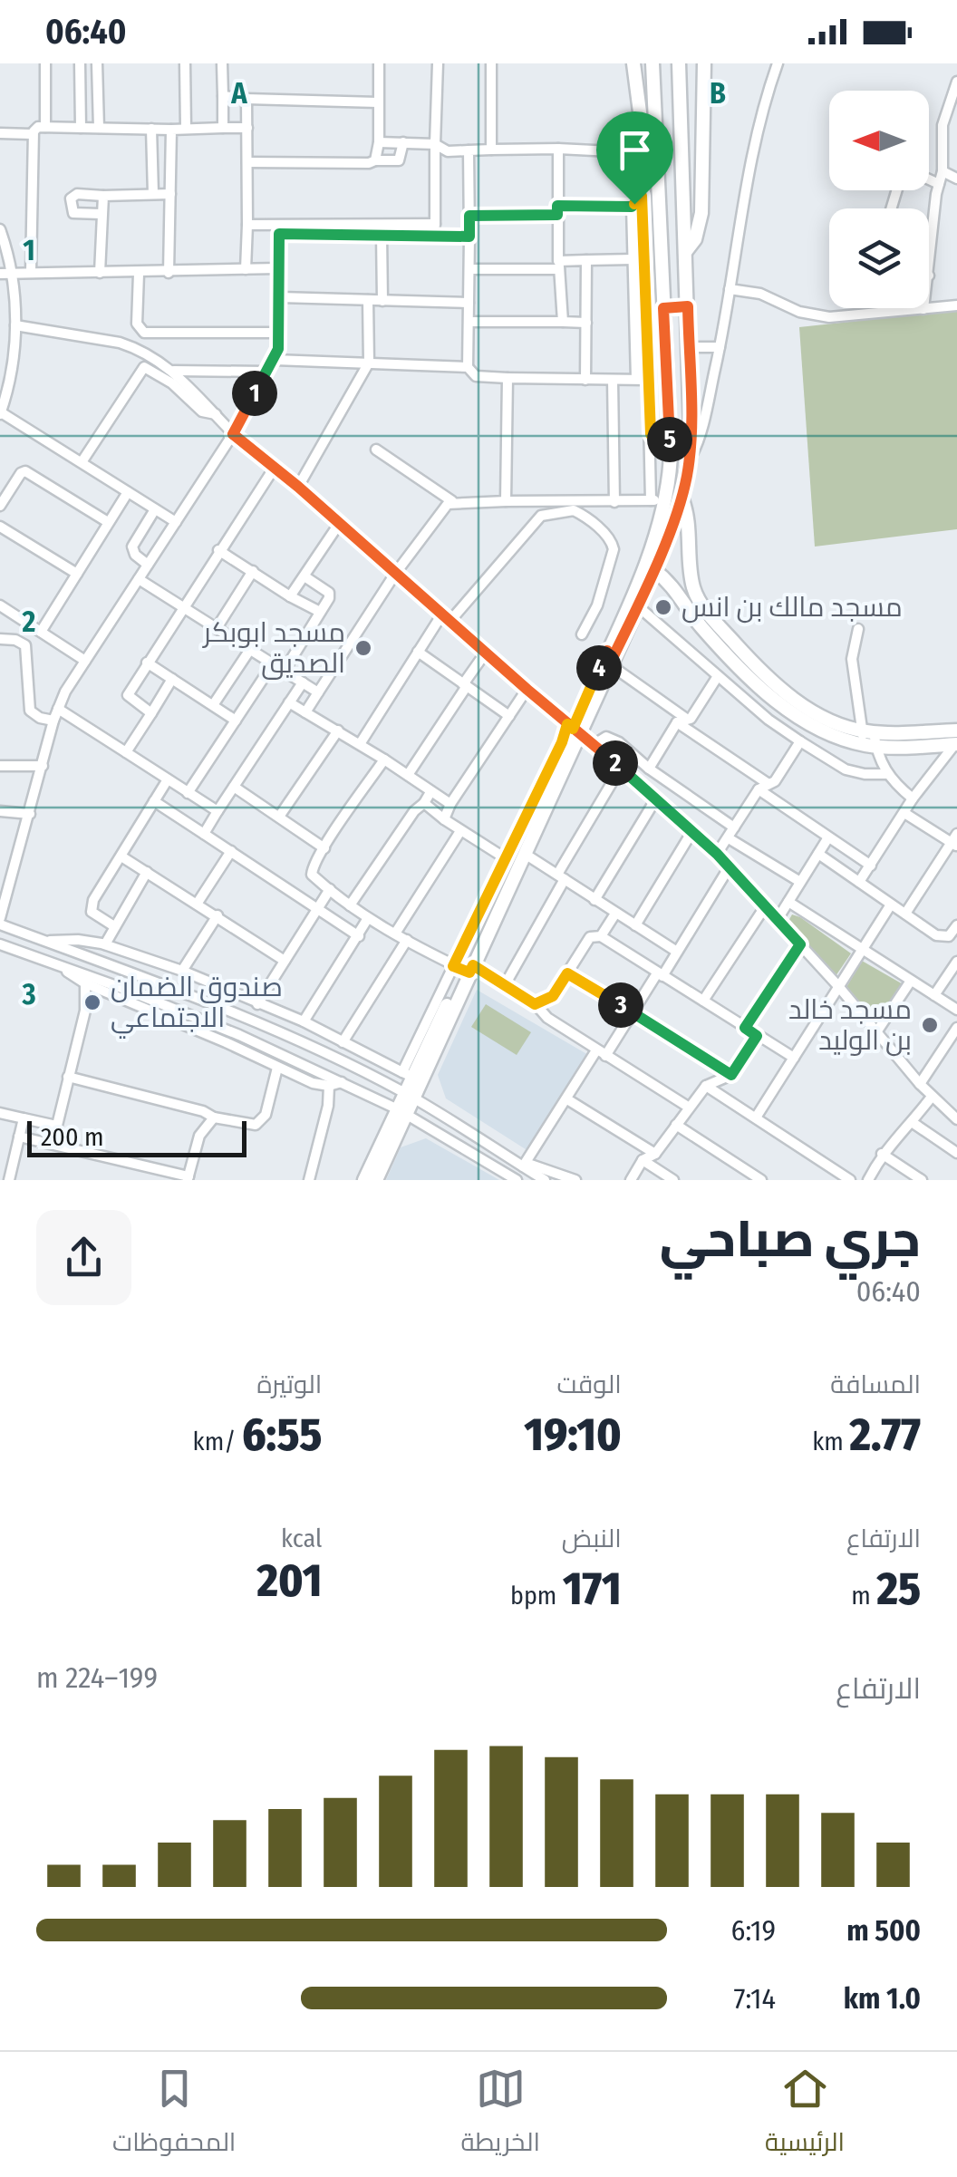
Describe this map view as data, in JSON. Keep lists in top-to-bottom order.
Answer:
{
  "places": [
    "مسجد مالك بن انس",
    "مسجد ابوبكر الصديق",
    "صندوق الضمان الاجتماعي",
    "مسجد خالد بن الوليد"
  ],
  "scale_bar": "200 m",
  "north": "left",
  "page": {
    "status": "06:40",
    "pins": [
      "1",
      "5",
      "4",
      "2",
      "3"
    ],
    "scale": "200 m",
    "heading": ["جري صباحي", "06:40"],
    "stats": [
      ["المسافة", "2.77 km"],
      ["الوقت", "19:10"],
      ["الوتيرة", "6:55 /km"],
      ["الارتفاع", "25 m"],
      ["النبض", "171 bpm"],
      ["kcal", "201"]
    ],
    "chart": ["الارتفاع", "199–224 m"],
    "list": [
      {
        "name": "500 m",
        "note": "6:19"
      },
      {
        "name": "1.0 km",
        "note": "7:14"
      }
    ],
    "tabs": ["الرئيسية", "الخريطة", "المحفوظات"]
  },
  "grid": {
    "columns": ["A", "B"],
    "rows": ["1", "2", "3"]
  }
}
